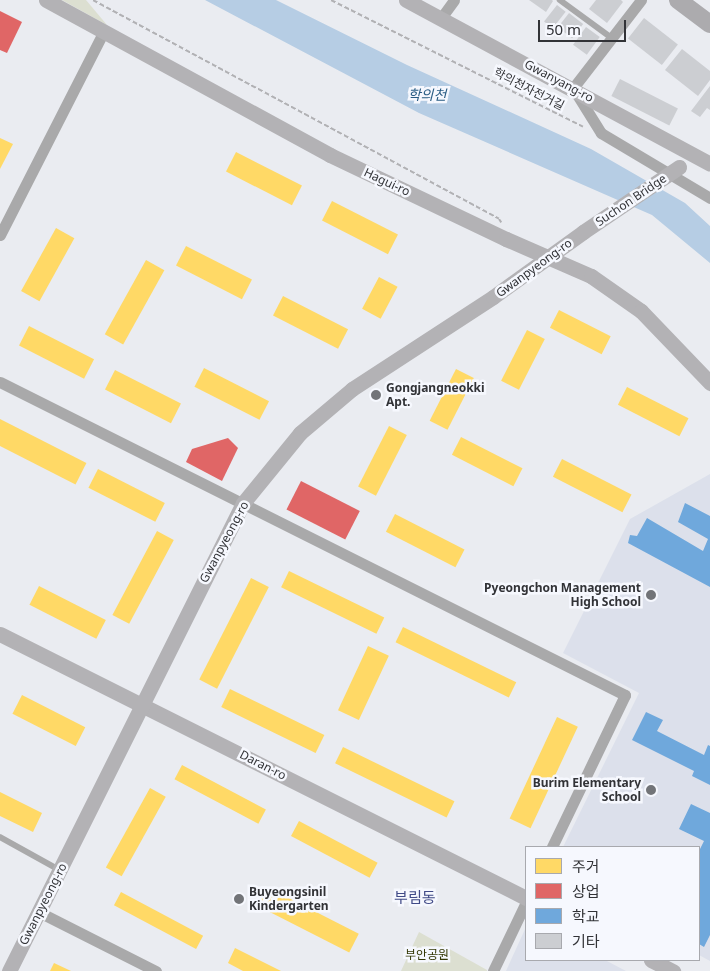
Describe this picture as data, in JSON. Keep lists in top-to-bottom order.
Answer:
{
  "streets": {
    "street": [
      "Gwanyang-ro",
      "Hagui-ro",
      "Suchon Bridge",
      "Gwanpyeong-ro",
      "Daran-ro"
    ],
    "path": ["학의천자전거길"]
  },
  "crossings": [
    ["Gwanyang-ro", "Suchon Bridge"],
    ["Hagui-ro", "Gwanpyeong-ro"],
    ["Suchon Bridge", "Gwanpyeong-ro"],
    ["Gwanpyeong-ro", "Daran-ro"]
  ],
  "districts": ["부림동"],
  "water": ["학의천"],
  "parks": ["부안공원"],
  "places": [
    "Gongjangneokki Apt.",
    "Pyeongchon Management High School",
    "Burim Elementary School",
    "Buyeongsinil Kindergarten"
  ],
  "legend": [
    "주거",
    "상업",
    "학교",
    "기타"
  ],
  "scale_bar": "50 m"
}
